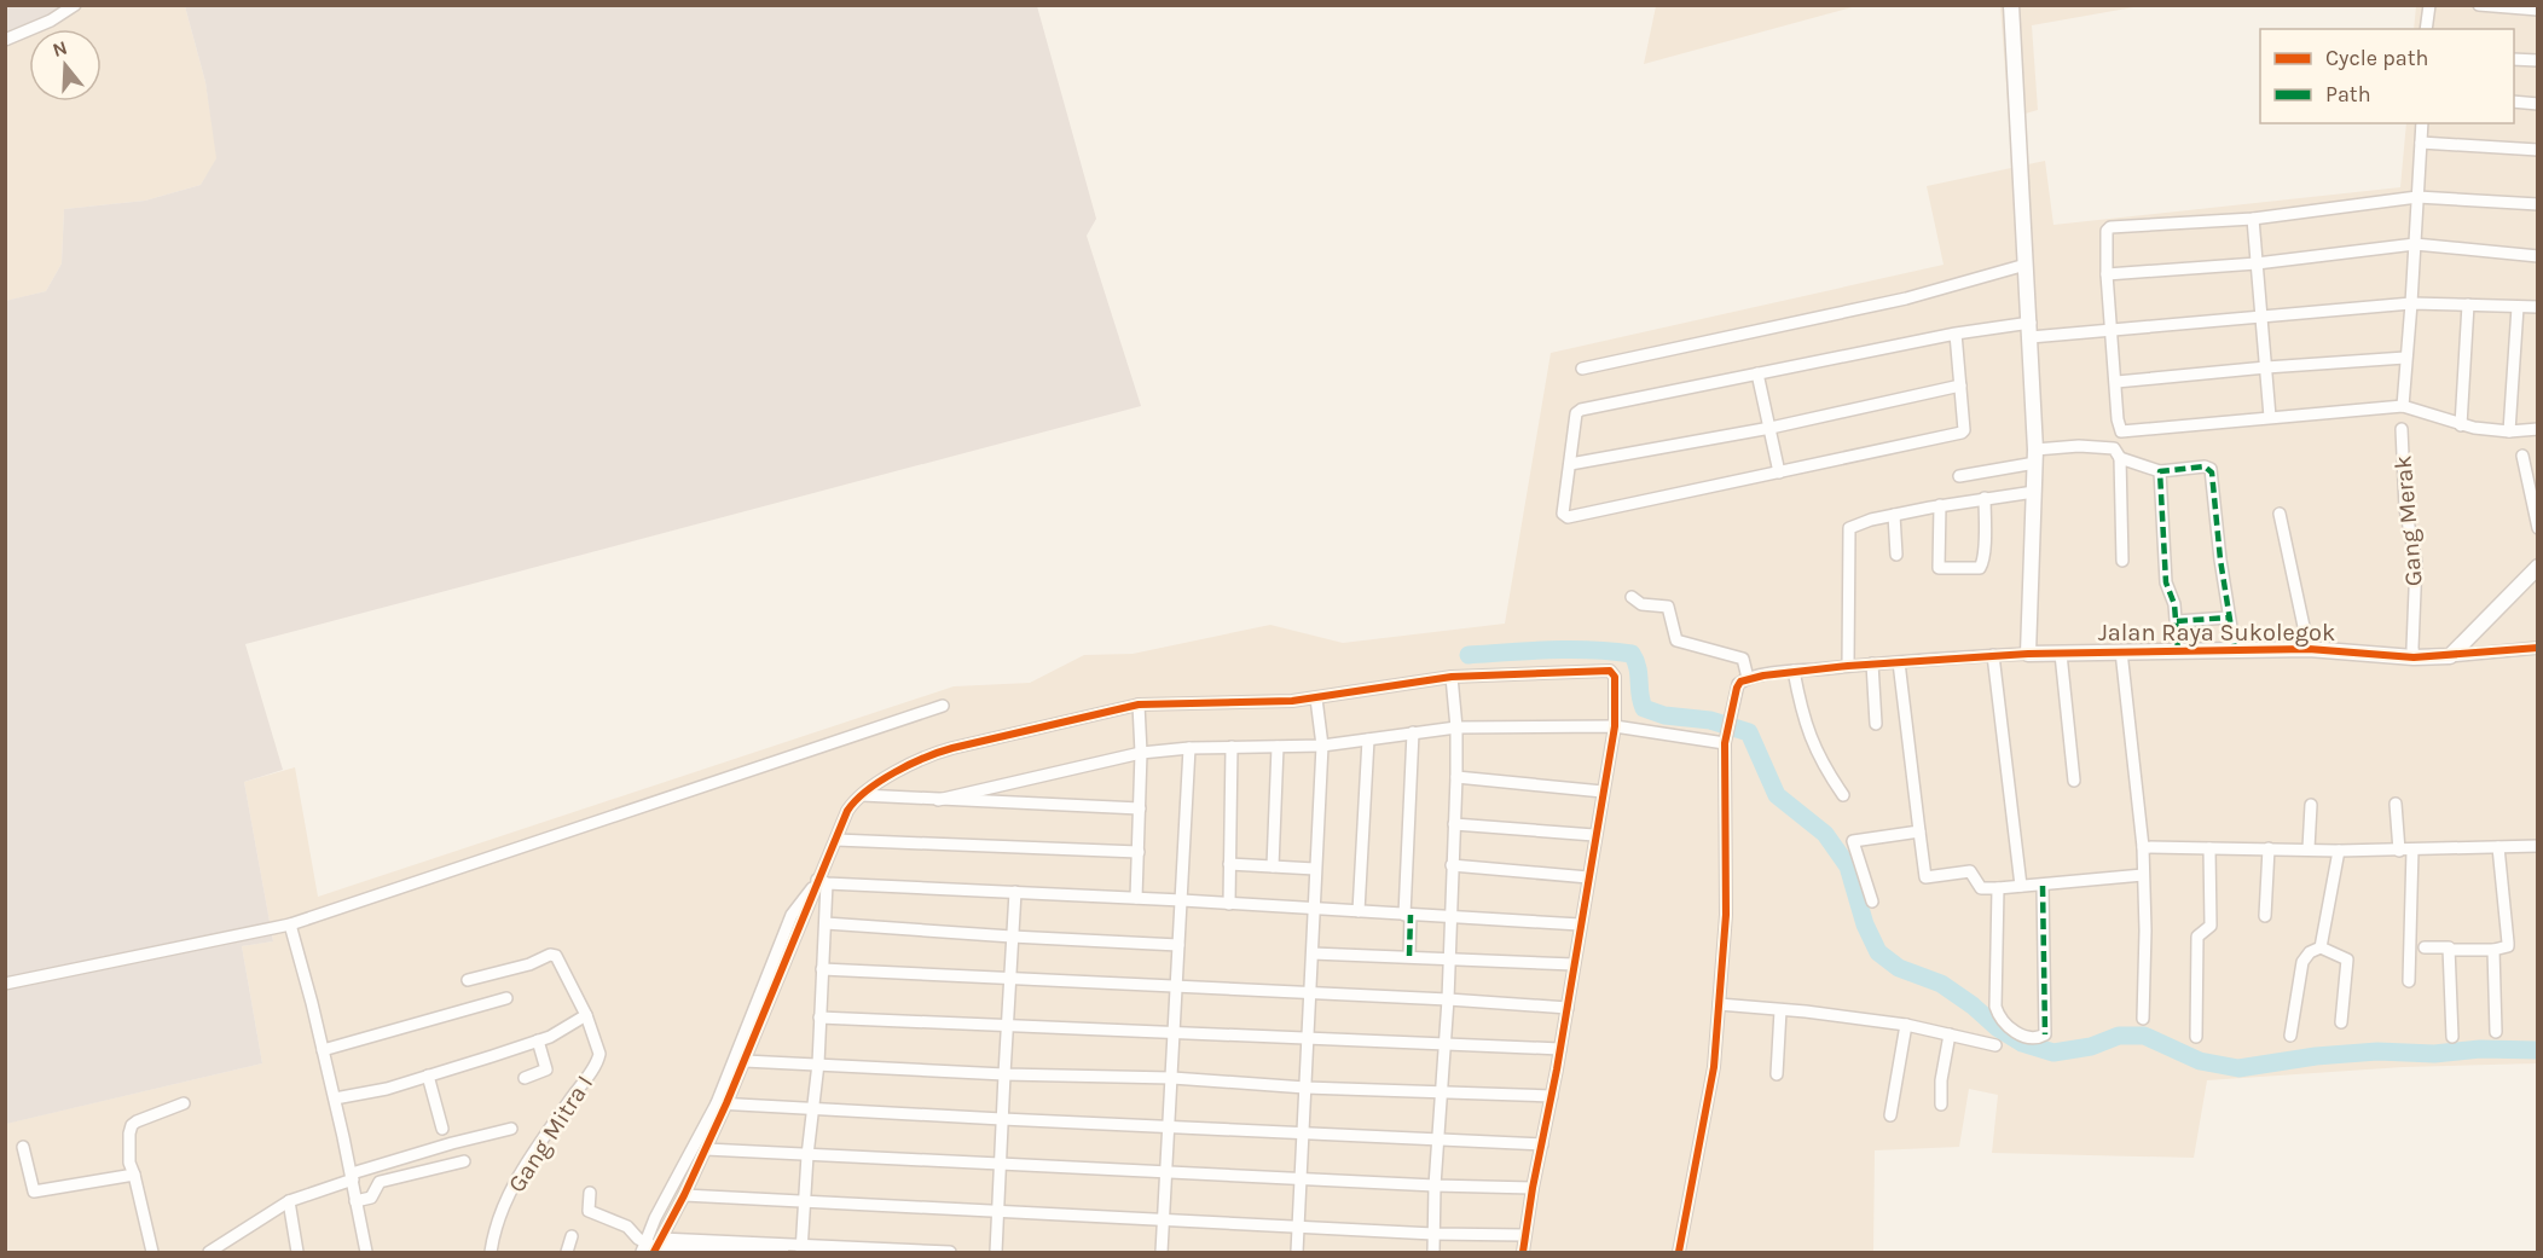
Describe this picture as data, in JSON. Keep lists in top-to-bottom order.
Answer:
{
  "streets": {
    "street": ["Gang Merak", "Jalan Raya Sukolegok", "Gang Mitra I"]
  },
  "crossings": [
    ["Gang Merak", "Jalan Raya Sukolegok"]
  ],
  "legend": ["Cycle path", "Path"],
  "north": "top"
}
